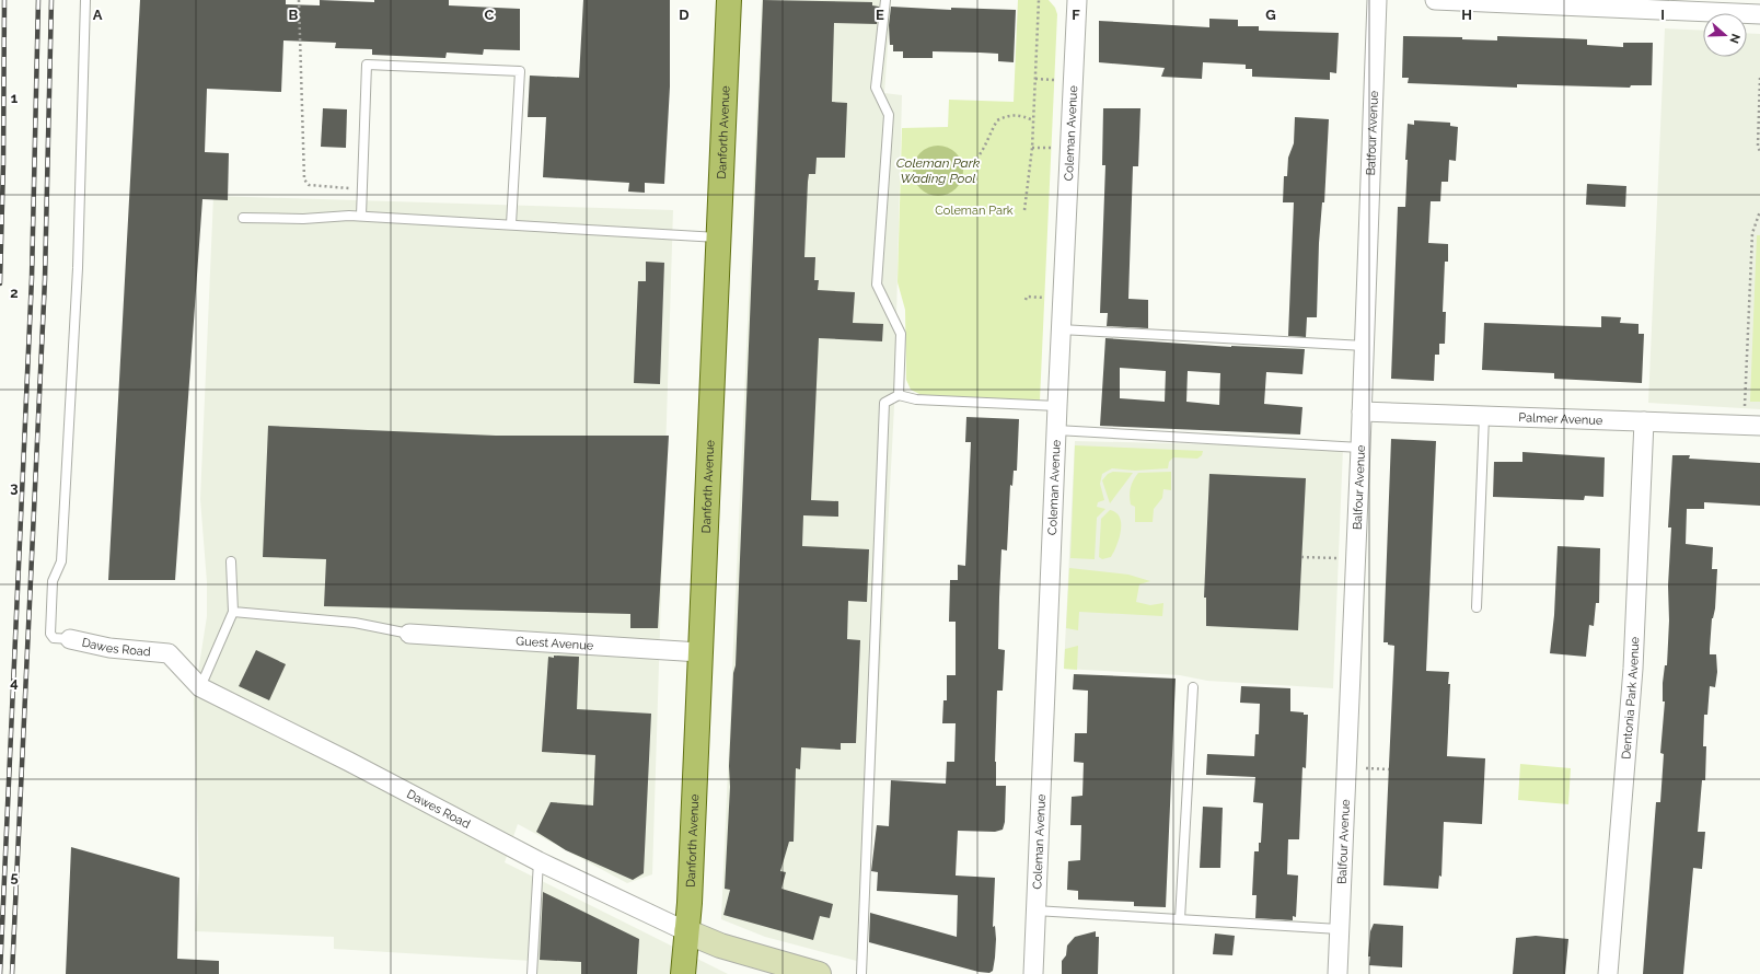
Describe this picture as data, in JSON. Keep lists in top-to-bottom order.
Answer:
{
  "streets": {
    "main road": ["Danforth Avenue"],
    "street": [
      "Coleman Avenue",
      "Balfour Avenue",
      "Palmer Avenue",
      "Guest Avenue",
      "Dawes Road",
      "Dentonia Park Avenue"
    ]
  },
  "crossings": [
    ["Danforth Avenue", "Guest Avenue"],
    ["Danforth Avenue", "Dawes Road"],
    ["Balfour Avenue", "Palmer Avenue"],
    ["Palmer Avenue", "Dentonia Park Avenue"]
  ],
  "water": ["Coleman Park Wading Pool"],
  "parks": ["Coleman Park"],
  "north": "right",
  "grid": {
    "columns": [
      "A",
      "B",
      "C",
      "D",
      "E",
      "F",
      "G",
      "H",
      "I"
    ],
    "rows": [
      "1",
      "2",
      "3",
      "4",
      "5"
    ]
  }
}
